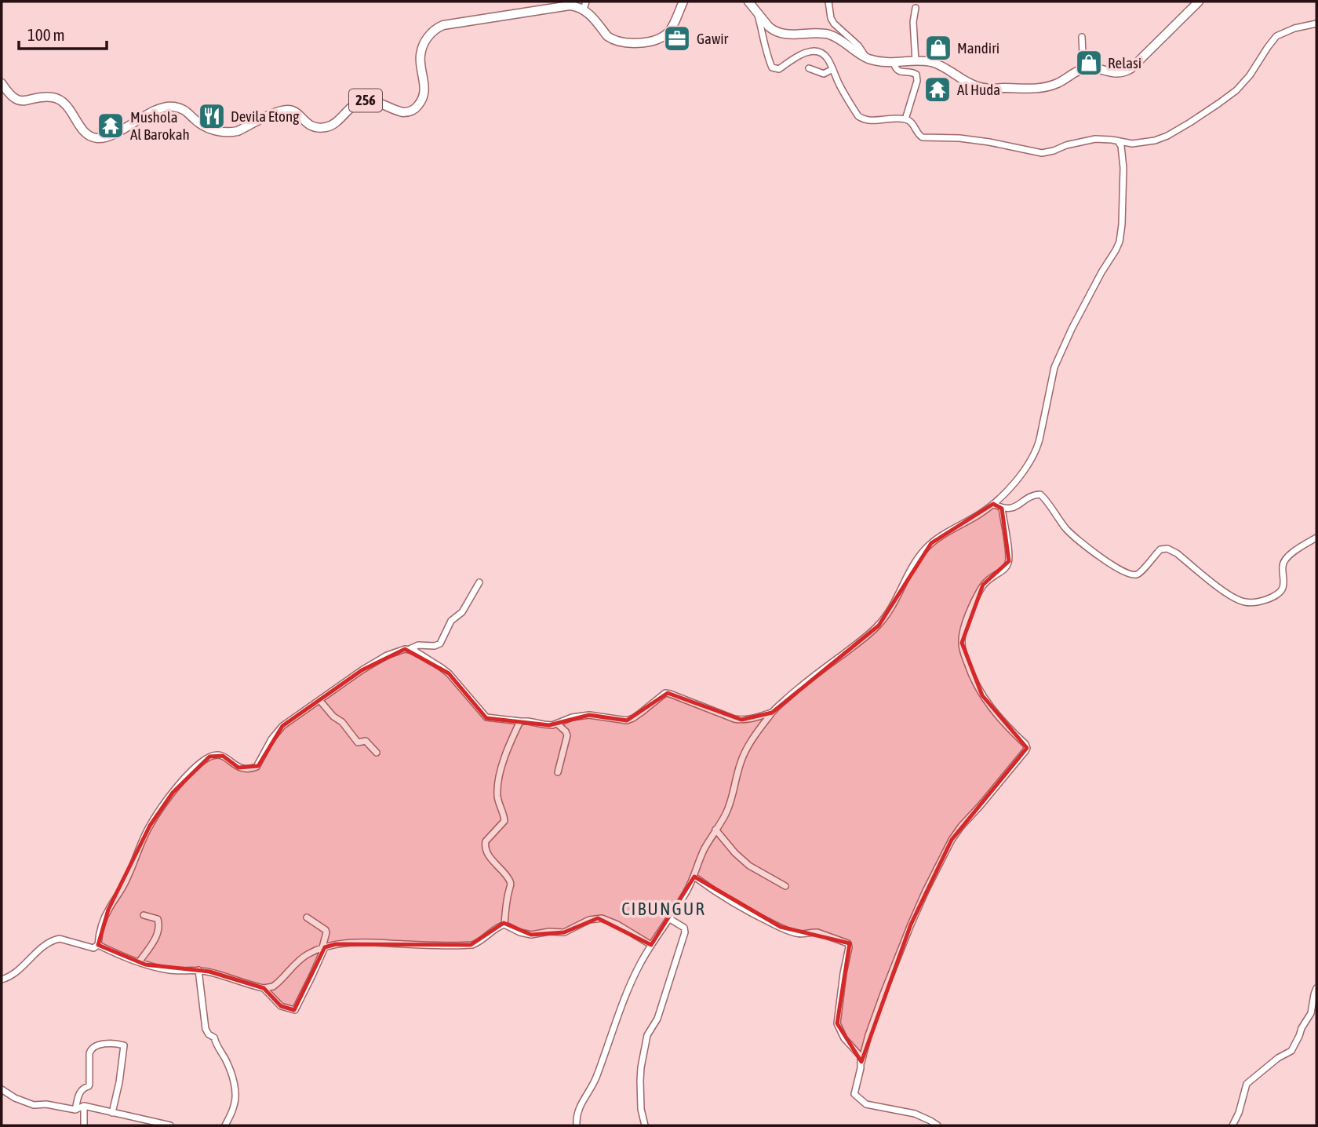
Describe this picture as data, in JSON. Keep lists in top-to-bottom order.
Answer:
{
  "streets": {
    "main road": ["256"]
  },
  "districts": ["CIBUNGUR"],
  "places": {
    "office": ["Gawir"],
    "shop": ["Mandiri", "Relasi"],
    "temple": ["Al Huda", "Mushola Al Barokah"],
    "restaurant": ["Devila Etong"]
  },
  "scale_bar": "100 m"
}
